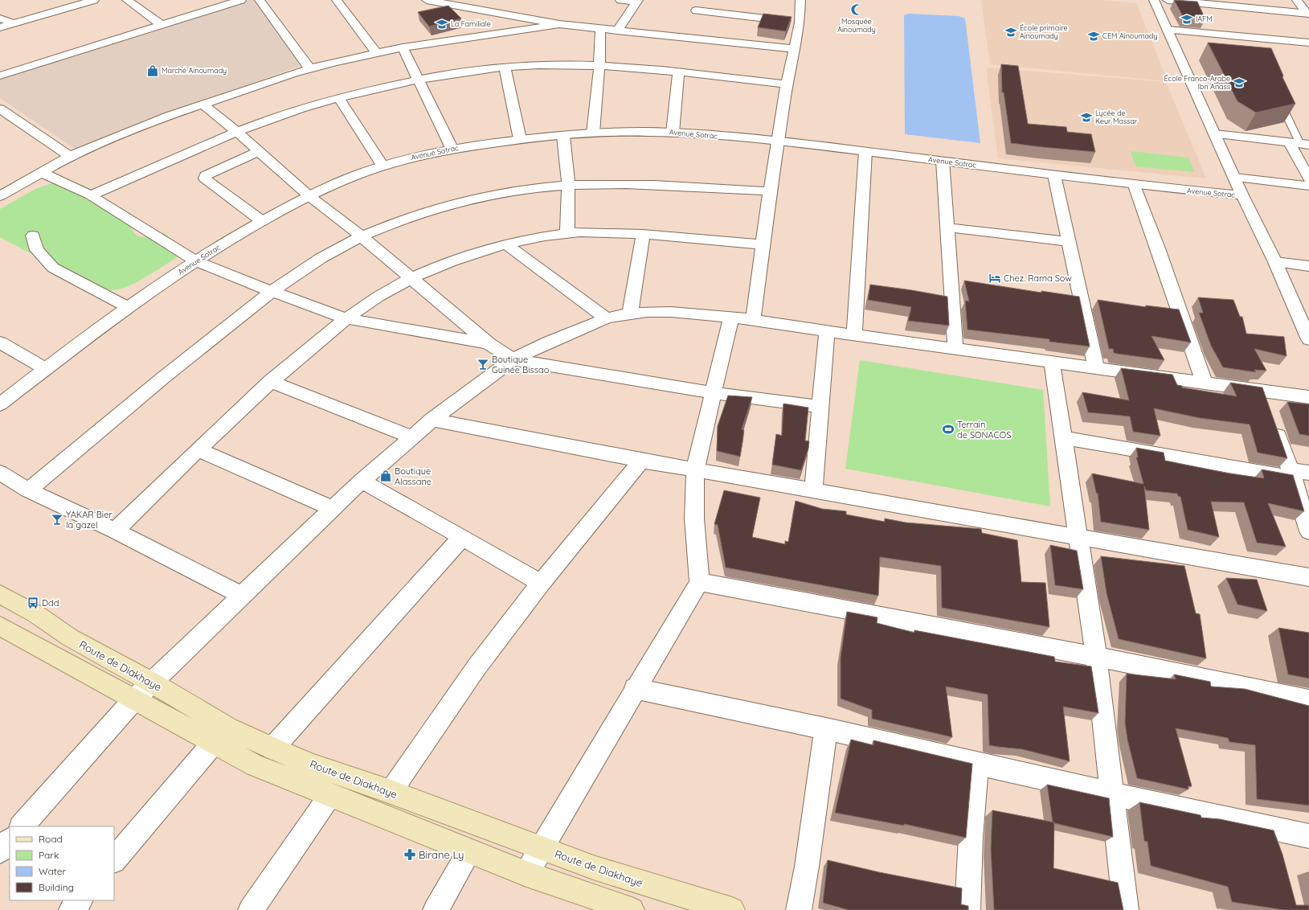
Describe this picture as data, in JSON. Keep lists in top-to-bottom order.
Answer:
{
  "streets": {
    "main road": ["Route de Diakhaye"],
    "street": ["Avenue Sotrac"]
  },
  "places": {
    "mosque": ["Mosquée Ainoumady"],
    "school or university": [
      "IAFM",
      "La Familiale",
      "École primaire Ainoumady",
      "CEM Ainoumady",
      "École Franco-Arabe Ibn Anass",
      "Lycée de Keur Massar"
    ],
    "shop": ["Marché Ainoumady", "Boutique Alassane"],
    "hotel": ["Chez. Rama Sow"],
    "bar": ["Boutique Guinée Bissao", "YAKAR Bier la gazel"],
    "sports": ["Terrain de SONACOS"],
    "bus stop": ["Ddd"],
    "pharmacy": ["Birane Ly"]
  },
  "legend": [
    "Road",
    "Park",
    "Water",
    "Building"
  ]
}
